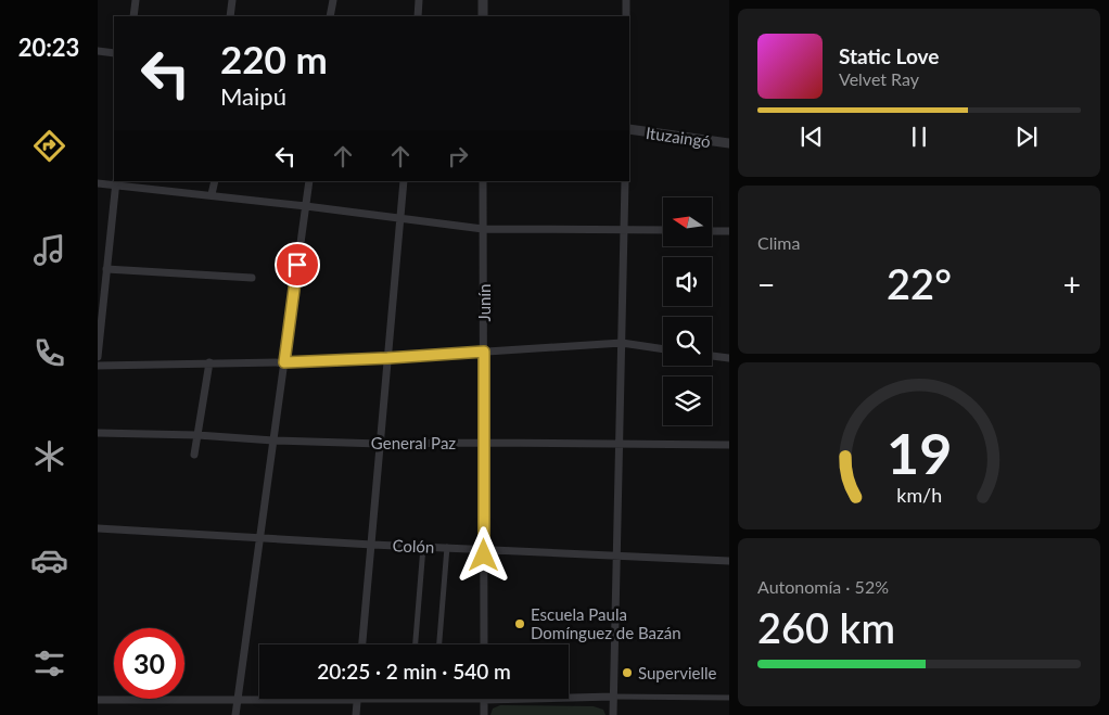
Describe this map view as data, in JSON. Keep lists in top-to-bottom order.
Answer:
{
  "streets": {
    "street": [
      "Ituzaingó",
      "Junín",
      "General Paz",
      "Colón"
    ]
  },
  "crossings": [
    ["Junín", "General Paz"],
    ["Junín", "Colón"]
  ],
  "places": ["Escuela Paula Domínguez de Bazán", "Supervielle"],
  "north": "left",
  "page": {
    "tabs": "20:23",
    "turn": ["220 m", "Maipú"],
    "song": ["Static Love", "Velvet Ray"],
    "tile": [
      "Clima",
      ["Autonomía · 52%", "260 km"]
    ],
    "heat": ["−", "22°", "+"],
    "limit": "30",
    "trip": "20:25 · 2 min · 540 m",
    "gauge": ["19", "km/h"]
  }
}
